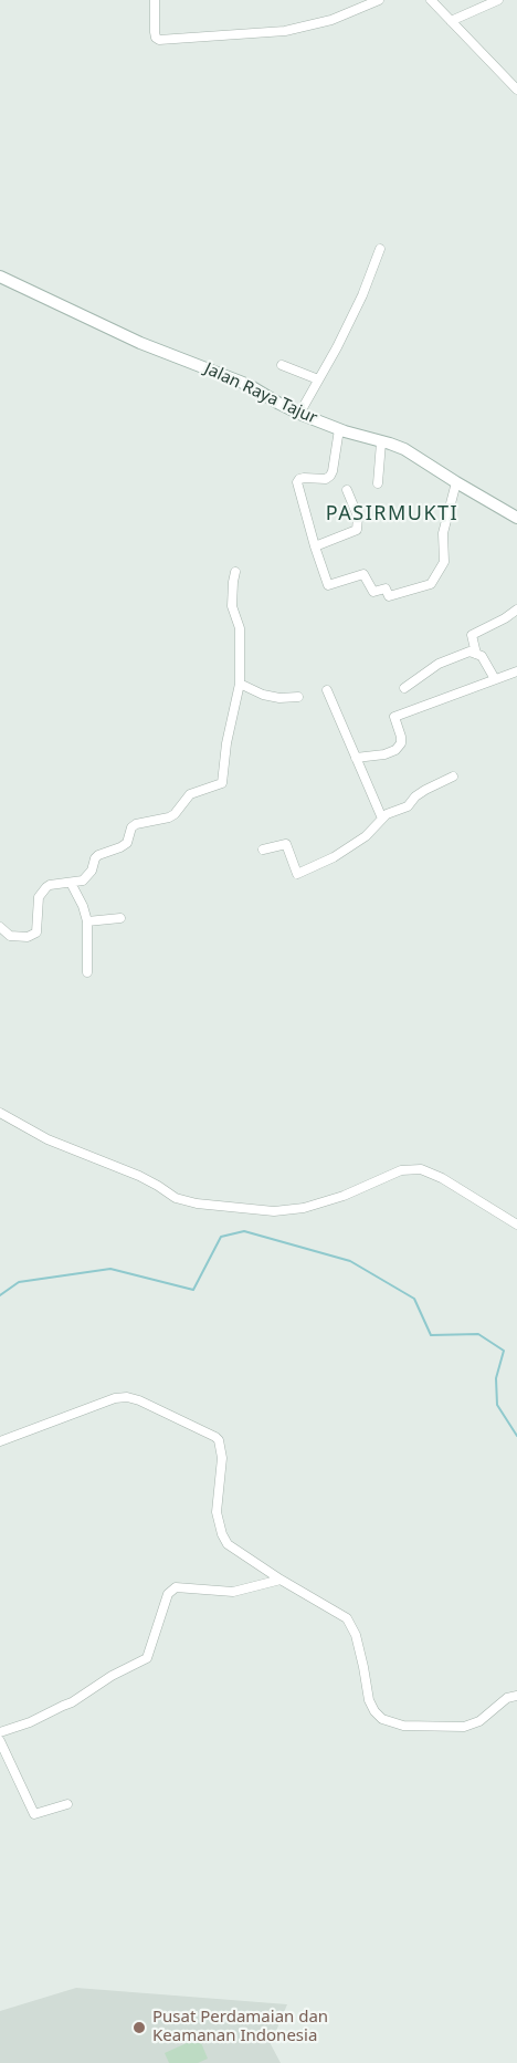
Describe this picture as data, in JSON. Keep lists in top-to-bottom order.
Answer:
{
  "streets": {
    "main road": ["Jalan Raya Tajur"]
  },
  "districts": ["PASIRMUKTI"],
  "places": ["Pusat Perdamaian dan Keamanan Indonesia"]
}
